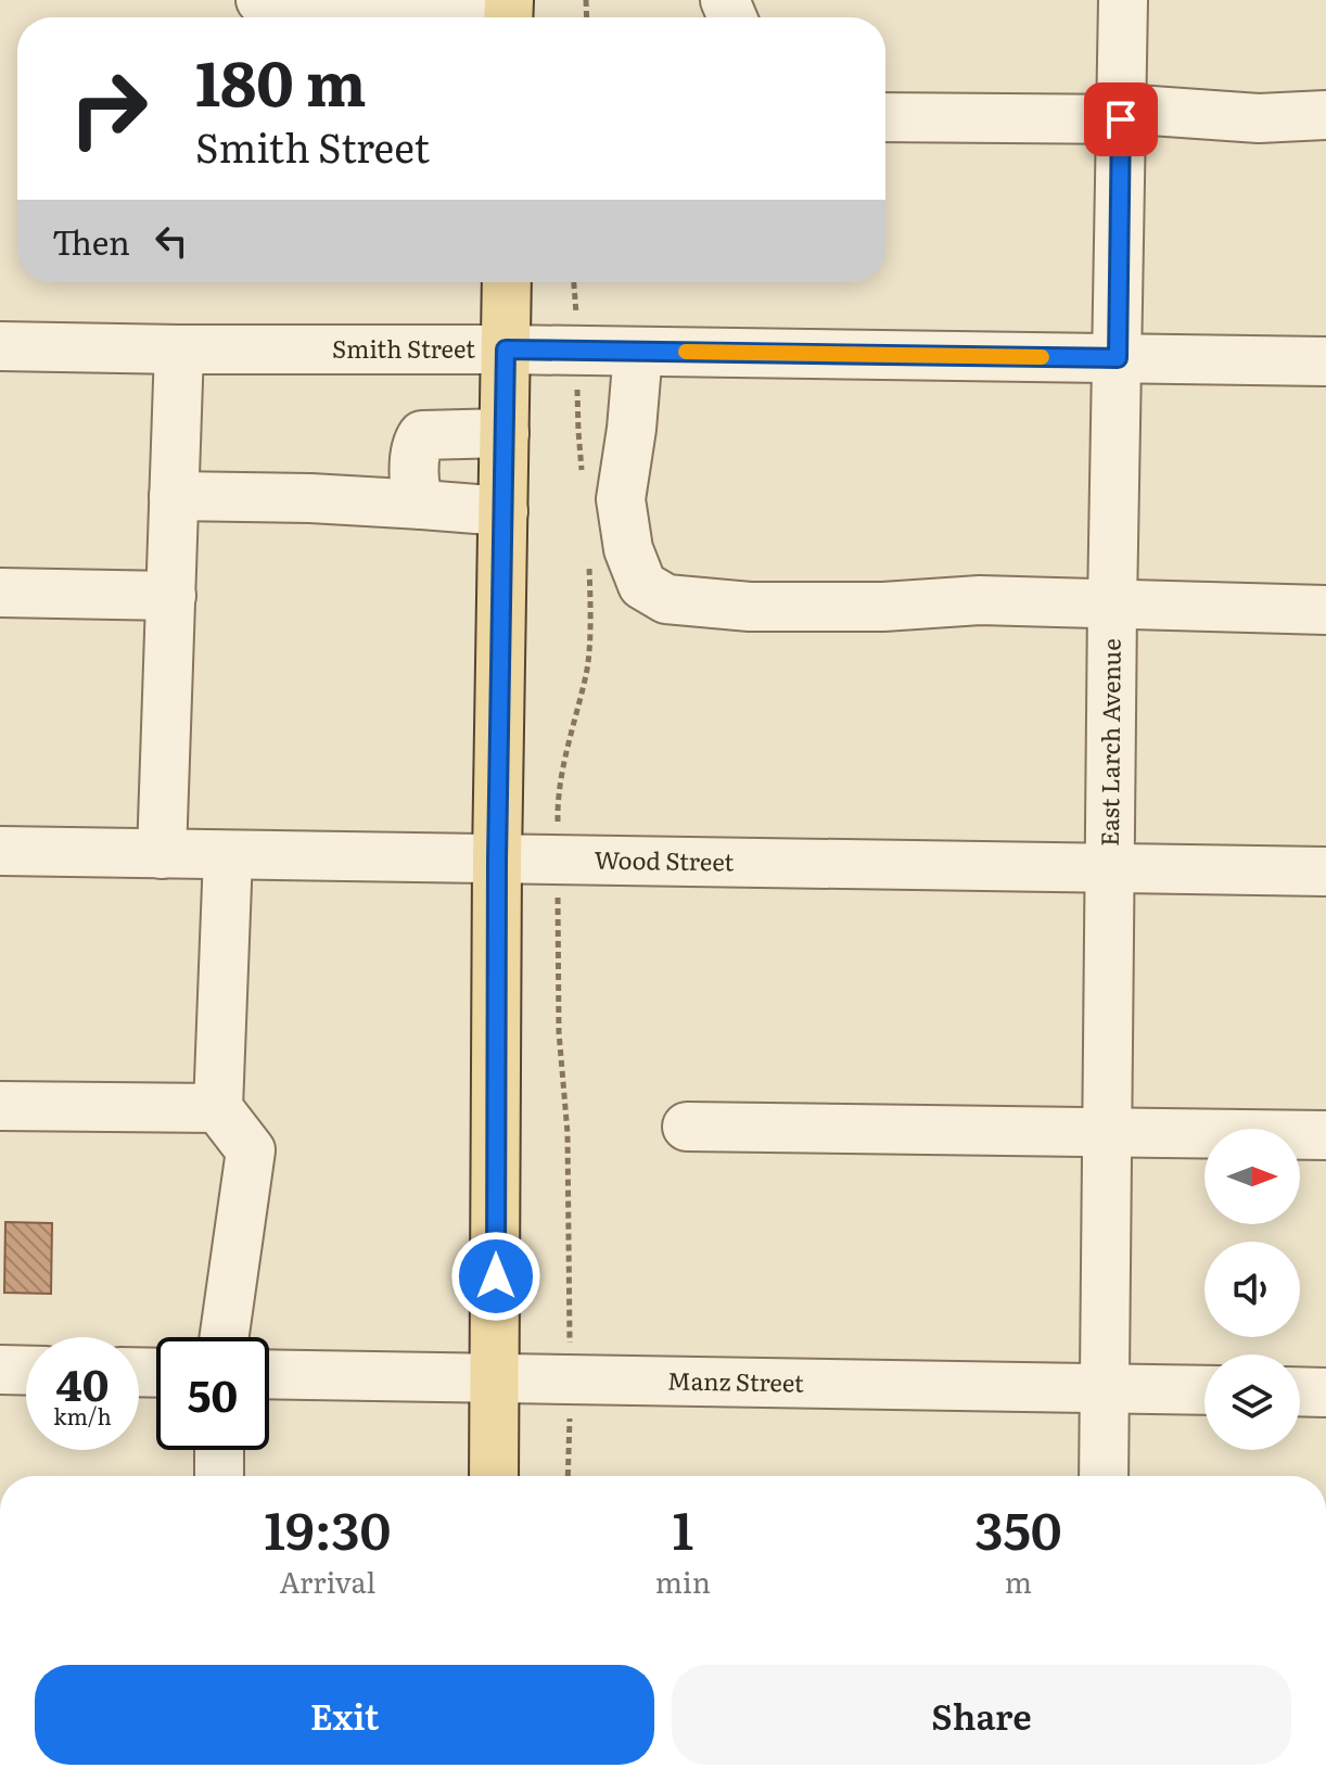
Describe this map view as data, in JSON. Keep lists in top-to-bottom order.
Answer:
{
  "streets": {
    "street": [
      "Smith Street",
      "East Larch Avenue",
      "Wood Street",
      "Manz Street"
    ]
  },
  "crossings": [
    ["Smith Street", "East Larch Avenue"],
    ["East Larch Avenue", "Wood Street"],
    ["East Larch Avenue", "Manz Street"]
  ],
  "north": "right",
  "page": {
    "turn": ["180 m", "Smith Street"],
    "then": "Then",
    "speed": "40 km/h",
    "limit": "50",
    "eta": [
      "19:30",
      "Arrival",
      "1",
      "min",
      "350",
      "m"
    ],
    "buttons": ["Exit", "Share"]
  }
}
